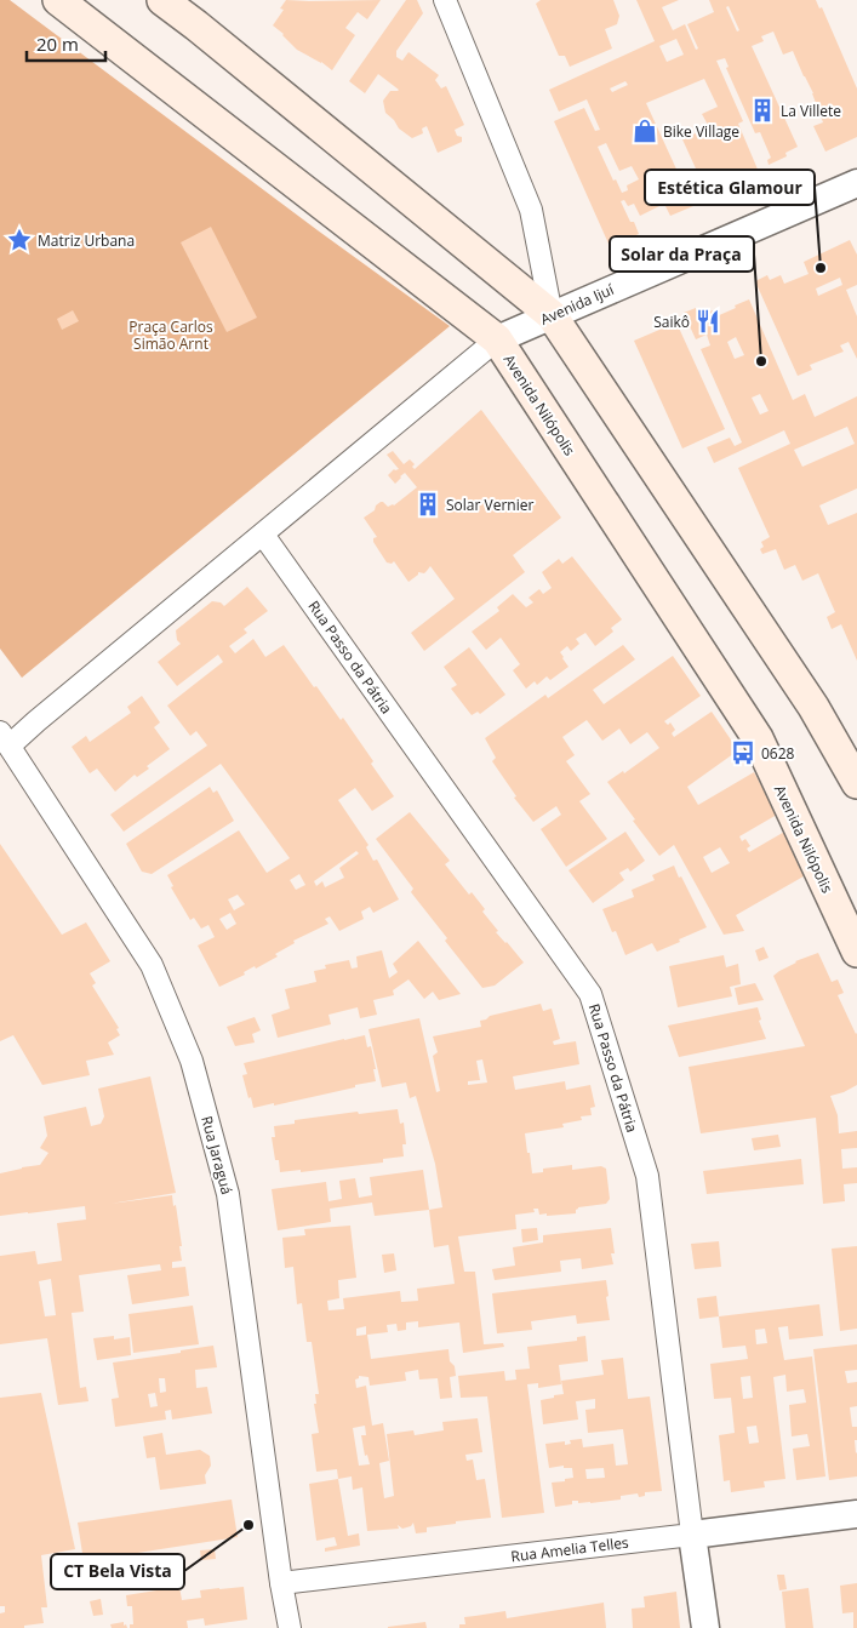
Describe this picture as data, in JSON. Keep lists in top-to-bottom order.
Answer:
{
  "streets": {
    "main road": ["Avenida Nilópolis"],
    "street": [
      "Avenida Ijuí",
      "Rua Passo da Pátria",
      "Rua Jaraguá",
      "Rua Amelia Telles"
    ]
  },
  "crossings": [
    ["Avenida Ijuí", "Avenida Nilópolis"],
    ["Rua Passo da Pátria", "Rua Amelia Telles"],
    ["Rua Jaraguá", "Rua Amelia Telles"]
  ],
  "parks": ["Praça Carlos Simão Arnt"],
  "places": {
    "building": ["La Villete", "Solar Vernier"],
    "shop": ["Bike Village"],
    "place": ["Matriz Urbana"],
    "other": ["Estética Glamour", "Solar da Praça", "CT Bela Vista"],
    "restaurant": ["Saikô"],
    "bus stop": ["0628"]
  },
  "scale_bar": "20 m"
}
